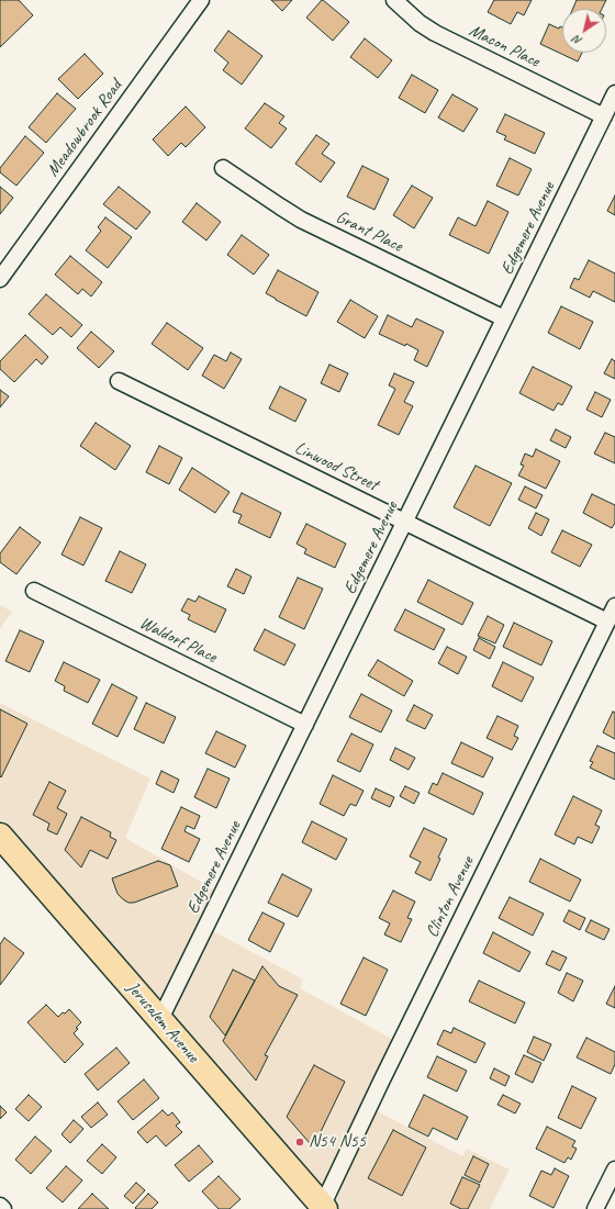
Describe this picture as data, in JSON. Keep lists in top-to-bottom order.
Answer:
{
  "streets": {
    "main road": ["Jerusalem Avenue"],
    "street": [
      "Macon Place",
      "Meadowbrook Road",
      "Edgemere Avenue",
      "Grant Place",
      "Linwood Street",
      "Waldorf Place",
      "Clinton Avenue"
    ]
  },
  "crossings": [
    ["Macon Place", "Edgemere Avenue"],
    ["Edgemere Avenue", "Grant Place"],
    ["Edgemere Avenue", "Linwood Street"],
    ["Edgemere Avenue", "Waldorf Place"],
    ["Edgemere Avenue", "Jerusalem Avenue"],
    ["Linwood Street", "Clinton Avenue"],
    ["Clinton Avenue", "Jerusalem Avenue"]
  ],
  "places": ["N54 N55"],
  "north": "bottom left"
}
